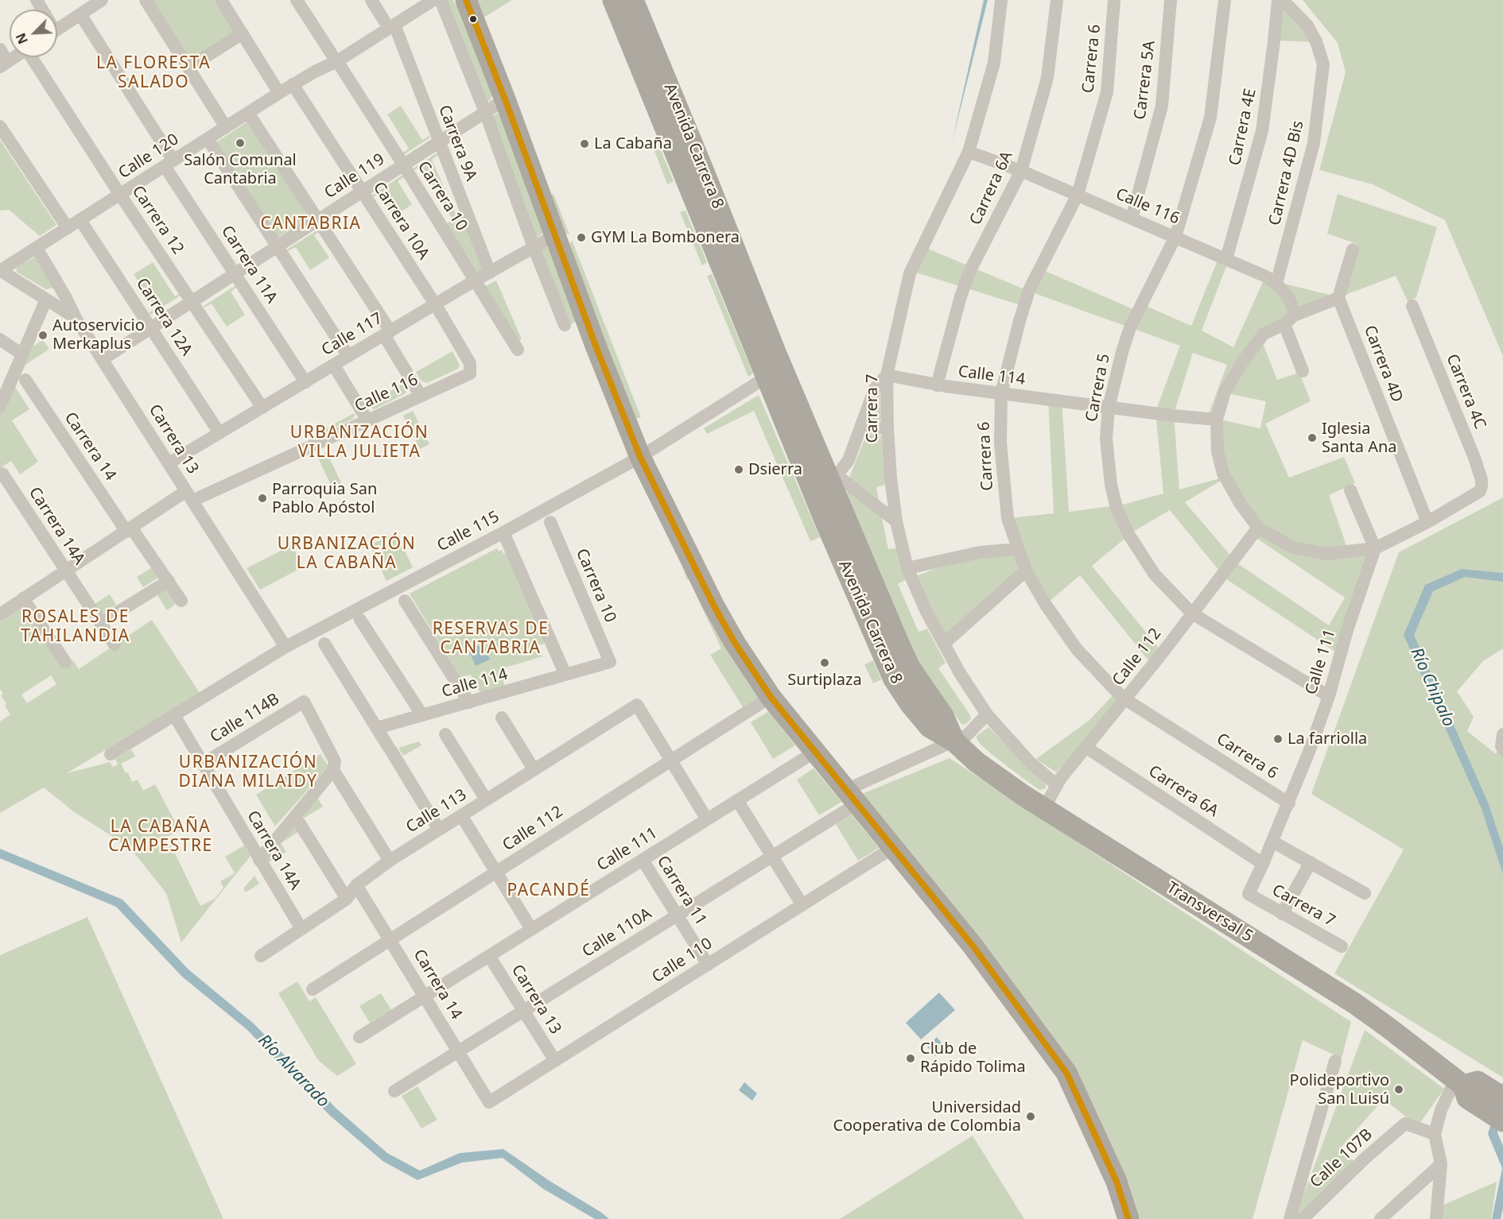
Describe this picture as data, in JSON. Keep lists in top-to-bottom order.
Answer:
{
  "streets": {
    "main road": ["Avenida Carrera 8", "Transversal 5"],
    "street": [
      "Carrera 6",
      "Carrera 5A",
      "Carrera 4E",
      "Carrera 9A",
      "Calle 120",
      "Carrera 4D Bis",
      "Calle 119",
      "Carrera 6A",
      "Carrera 10",
      "Calle 116",
      "Carrera 12",
      "Carrera 10A",
      "Carrera 11A",
      "Carrera 12A",
      "Calle 117",
      "Carrera 4D",
      "Calle 114",
      "Carrera 5",
      "Carrera 4C",
      "Carrera 7",
      "Carrera 13",
      "Carrera 14",
      "Carrera 14A",
      "Calle 115",
      "Calle 112",
      "Calle 111",
      "Calle 114B",
      "Calle 113",
      "Carrera 11",
      "Calle 110A",
      "Calle 110",
      "Calle 107B"
    ]
  },
  "crossings": [
    ["Carrera 6", "Calle 116"],
    ["Carrera 6", "Calle 114"],
    ["Carrera 6", "Calle 112"],
    ["Carrera 6", "Calle 111"],
    ["Carrera 5A", "Calle 116"],
    ["Carrera 4E", "Calle 116"],
    ["Carrera 9A", "Calle 120"],
    ["Carrera 9A", "Calle 119"],
    ["Carrera 9A", "Calle 117"],
    ["Avenida Carrera 8", "Calle 115"],
    ["Avenida Carrera 8", "Transversal 5"],
    ["Calle 120", "Carrera 10"],
    ["Calle 120", "Carrera 12"],
    ["Calle 120", "Carrera 10A"],
    ["Calle 120", "Carrera 11A"],
    ["Calle 120", "Carrera 12A"],
    ["Calle 120", "Carrera 13"],
    ["Carrera 4D Bis", "Calle 116"],
    ["Calle 119", "Carrera 10"],
    ["Calle 119", "Carrera 12"],
    ["Calle 119", "Carrera 10A"],
    ["Calle 119", "Carrera 11A"],
    ["Calle 119", "Carrera 12A"],
    ["Calle 119", "Carrera 13"],
    ["Carrera 6A", "Calle 116"],
    ["Carrera 6A", "Calle 114"],
    ["Carrera 6A", "Calle 112"],
    ["Carrera 6A", "Calle 111"],
    ["Carrera 10", "Calle 117"],
    ["Carrera 10", "Calle 114"],
    ["Calle 116", "Carrera 10A"],
    ["Calle 116", "Carrera 5"],
    ["Calle 116", "Carrera 7"],
    ["Calle 116", "Carrera 13"],
    ["Calle 116", "Carrera 14"],
    ["Calle 116", "Carrera 14A"],
    ["Carrera 12", "Calle 117"],
    ["Carrera 10A", "Calle 117"],
    ["Carrera 11A", "Calle 117"],
    ["Carrera 12A", "Calle 117"],
    ["Calle 117", "Carrera 13"],
    ["Carrera 4D", "Carrera 4C"],
    ["Calle 114", "Carrera 5"],
    ["Calle 114", "Carrera 7"],
    ["Carrera 5", "Calle 112"],
    ["Carrera 5", "Calle 111"],
    ["Carrera 7", "Calle 112"],
    ["Carrera 7", "Calle 111"],
    ["Carrera 13", "Calle 115"],
    ["Carrera 13", "Calle 111"],
    ["Carrera 13", "Calle 110A"],
    ["Carrera 13", "Calle 110"],
    ["Carrera 14", "Calle 112"],
    ["Carrera 14", "Calle 111"],
    ["Carrera 14", "Calle 113"],
    ["Carrera 14", "Calle 110A"],
    ["Carrera 14", "Calle 110"],
    ["Carrera 14A", "Calle 115"],
    ["Carrera 14A", "Calle 114B"],
    ["Carrera 14A", "Calle 113"],
    ["Calle 112", "Calle 113"],
    ["Calle 112", "Transversal 5"],
    ["Calle 111", "Carrera 11"],
    ["Carrera 11", "Calle 110A"],
    ["Carrera 11", "Calle 110"]
  ],
  "districts": [
    "LA FLORESTA SALADO",
    "CANTABRIA",
    "URBANIZACIÓN VILLA JULIETA",
    "URBANIZACIÓN LA CABAÑA",
    "ROSALES DE TAHILANDIA",
    "RESERVAS DE CANTABRIA",
    "URBANIZACIÓN DIANA MILAIDY",
    "LA CABAÑA CAMPESTRE",
    "PACANDÉ"
  ],
  "water": ["Río Chipalo", "Río Alvarado"],
  "places": [
    "Salón Comunal Cantabria",
    "La Cabaña",
    "GYM La Bombonera",
    "Autoservicio Merkaplus",
    "Iglesia Santa Ana",
    "Dsierra",
    "Parroquia San Pablo Apóstol",
    "Surtiplaza",
    "La farriolla",
    "Club de Rápido Tolima",
    "Polideportivo San Luisú",
    "Universidad Cooperativa de Colombia"
  ],
  "north": "bottom left"
}
